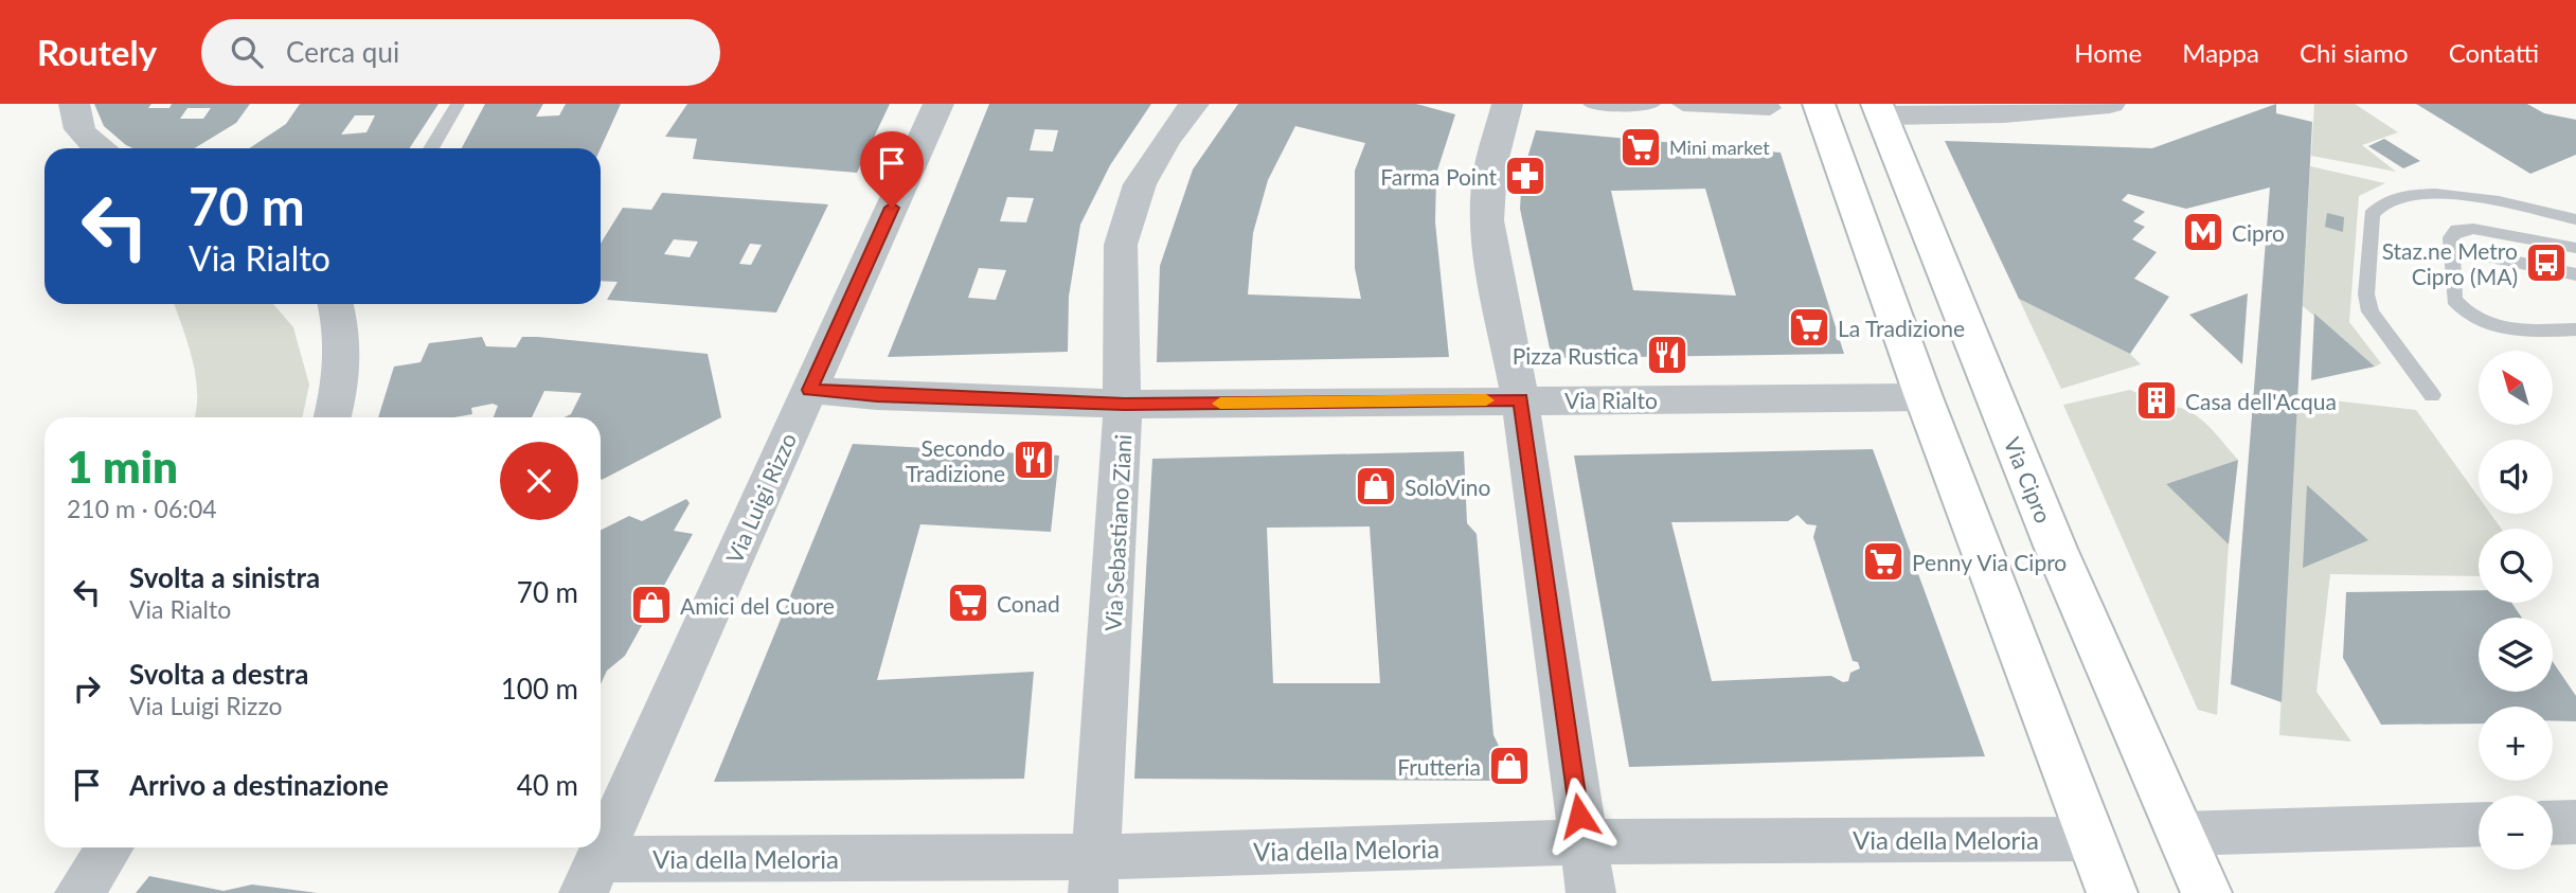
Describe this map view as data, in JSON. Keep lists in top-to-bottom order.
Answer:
{
  "streets": {
    "main road": ["Via Cipro"],
    "street": [
      "Via Rialto",
      "Via Luigi Rizzo",
      "Via Sebastiano Ziani",
      "Via della Meloria"
    ]
  },
  "crossings": [
    ["Via Rialto", "Via Luigi Rizzo"],
    ["Via Rialto", "Via Sebastiano Ziani"],
    ["Via Luigi Rizzo", "Via della Meloria"],
    ["Via Sebastiano Ziani", "Via della Meloria"]
  ],
  "places": {
    "supermarket": [
      "Mini market",
      "La Tradizione",
      "Penny Via Cipro",
      "Conad"
    ],
    "pharmacy": ["Farma Point"],
    "metro station": ["Cipro"],
    "bus stop": ["Staz.ne Metro Cipro (MA)"],
    "restaurant": ["Pizza Rustica", "Secondo Tradizione"],
    "building": ["Casa dell'Acqua"],
    "shop": ["SoloVino", "Amici del Cuore", "Frutteria"]
  },
  "north": "top left",
  "page": {
    "header": "Routely",
    "search": "Cerca qui",
    "nav": [
      "Home",
      "Mappa",
      "Chi siamo",
      "Contatti"
    ],
    "turn": ["70 m", "Via Rialto"],
    "map_buttons": ["+", "−"],
    "heading": ["1 min", "210 m · 06:04"],
    "list": [
      {
        "name": "Svolta a sinistra",
        "note": "Via Rialto",
        "value": "70 m"
      },
      {
        "name": "Svolta a destra",
        "note": "Via Luigi Rizzo",
        "value": "100 m"
      },
      {
        "name": "Arrivo a destinazione",
        "value": "40 m"
      }
    ]
  }
}
